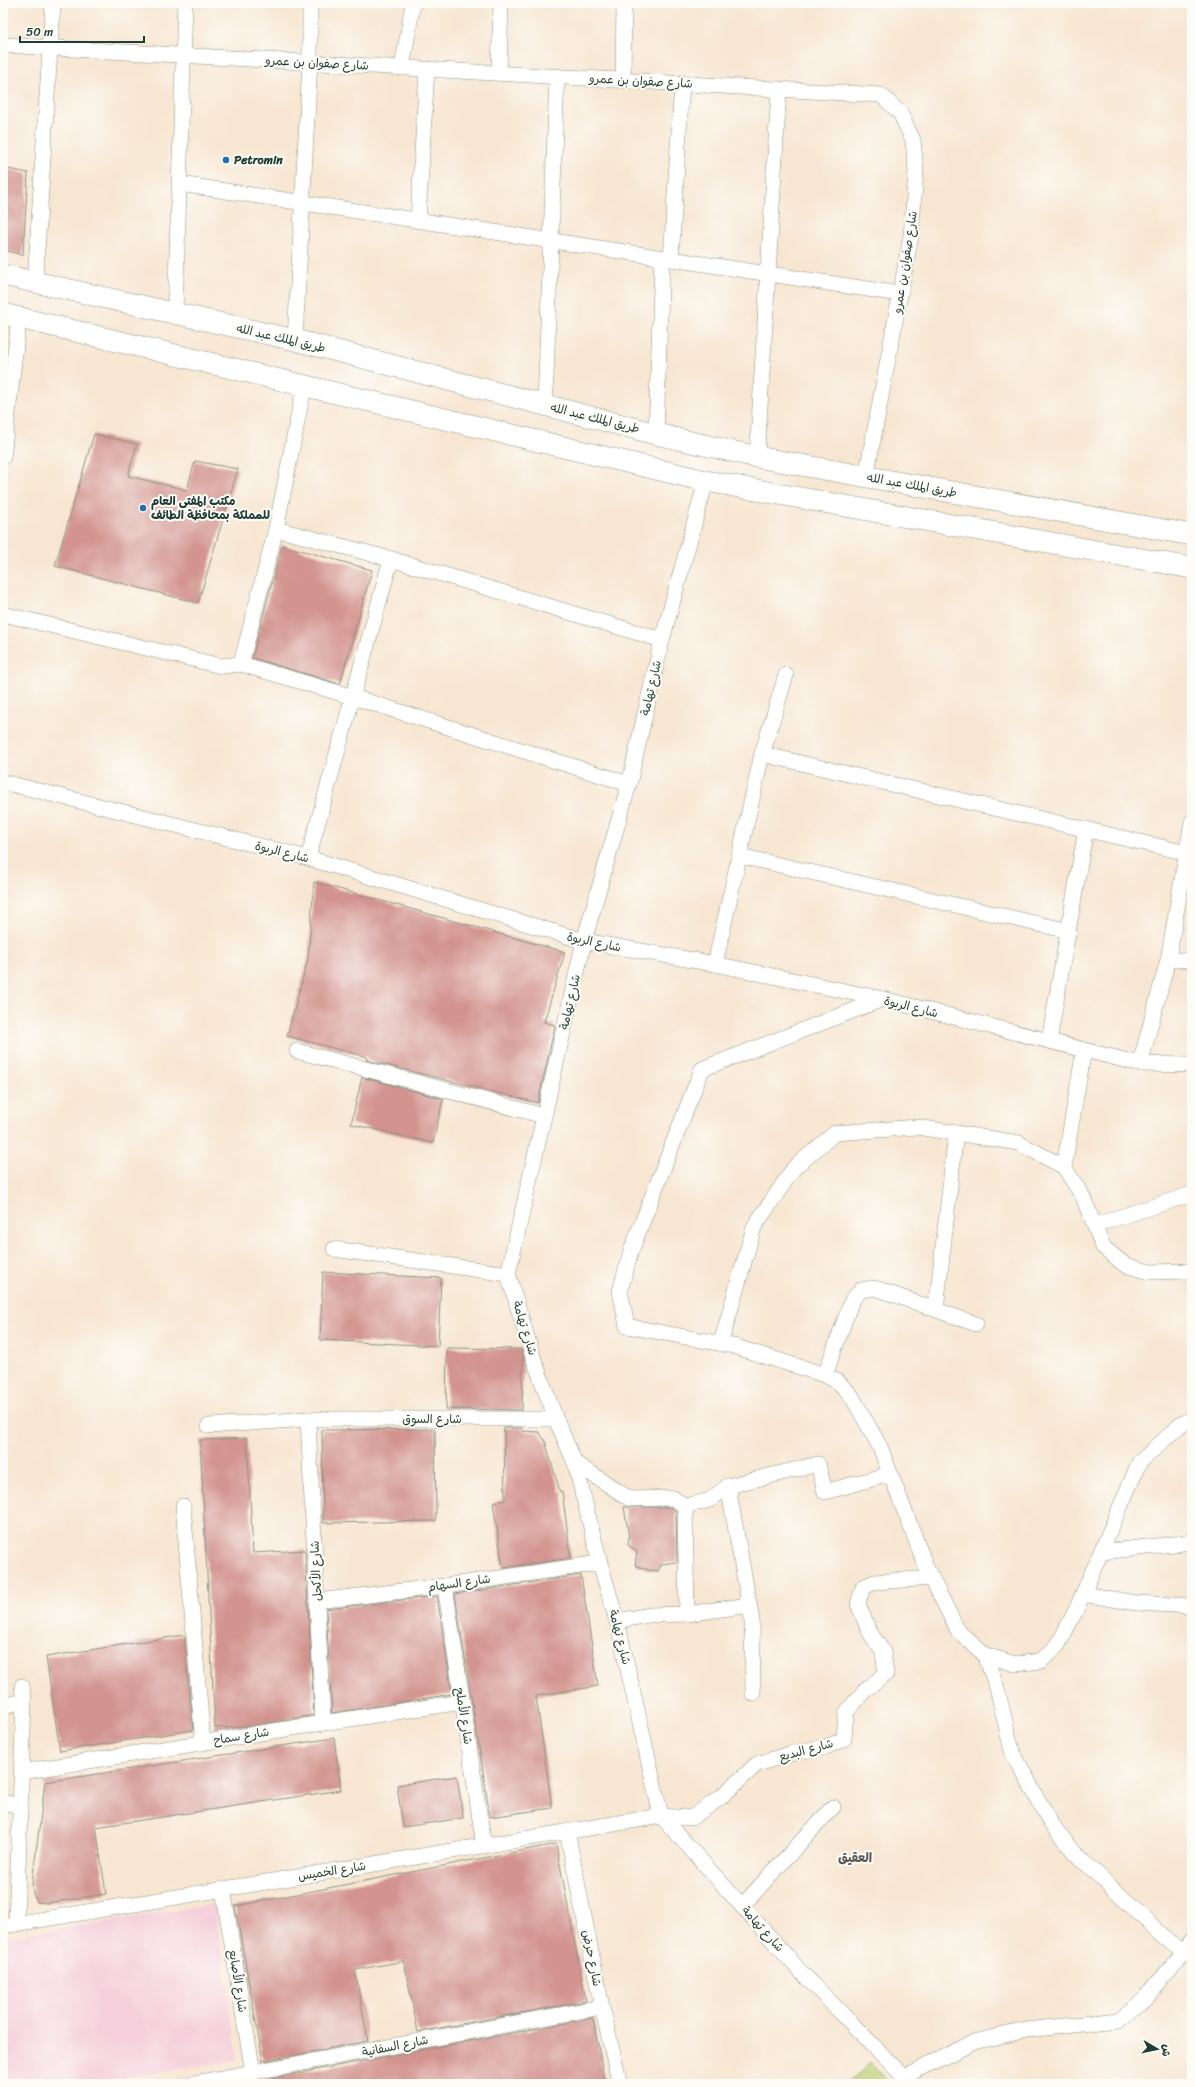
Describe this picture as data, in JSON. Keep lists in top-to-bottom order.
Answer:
{
  "streets": {
    "main road": ["طريق الملك عبد الله"],
    "street": [
      "شارع صفوان بن عمرو",
      "شارع تهامة",
      "شارع الربوة",
      "شارع السوق",
      "شارع الأكحل",
      "شارع السهام",
      "شارع الأملح",
      "شارع سماح",
      "شارع البديع",
      "شارع الخميس",
      "شارع حرض",
      "شارع الأصابع",
      "شارع السفانية"
    ]
  },
  "crossings": [
    ["شارع صفوان بن عمرو", "طريق الملك عبد الله"],
    ["شارع تهامة", "شارع الربوة"],
    ["شارع تهامة", "شارع السوق"],
    ["شارع تهامة", "شارع السهام"],
    ["شارع تهامة", "شارع البديع"],
    ["شارع تهامة", "شارع الخميس"],
    ["شارع السوق", "شارع الأكحل"],
    ["شارع الأكحل", "شارع السهام"],
    ["شارع الأكحل", "شارع سماح"],
    ["شارع السهام", "شارع الأملح"],
    ["شارع الأملح", "شارع سماح"],
    ["شارع الأملح", "شارع الخميس"],
    ["شارع البديع", "شارع الخميس"],
    ["شارع الخميس", "شارع حرض"],
    ["شارع الخميس", "شارع الأصابع"],
    ["شارع حرض", "شارع السفانية"],
    ["شارع الأصابع", "شارع السفانية"]
  ],
  "districts": ["العقيق"],
  "places": ["Petromin", "مكتب المفتي العام للمملكة بمحافظة الطائف"],
  "scale_bar": "50 m",
  "north": "right"
}
